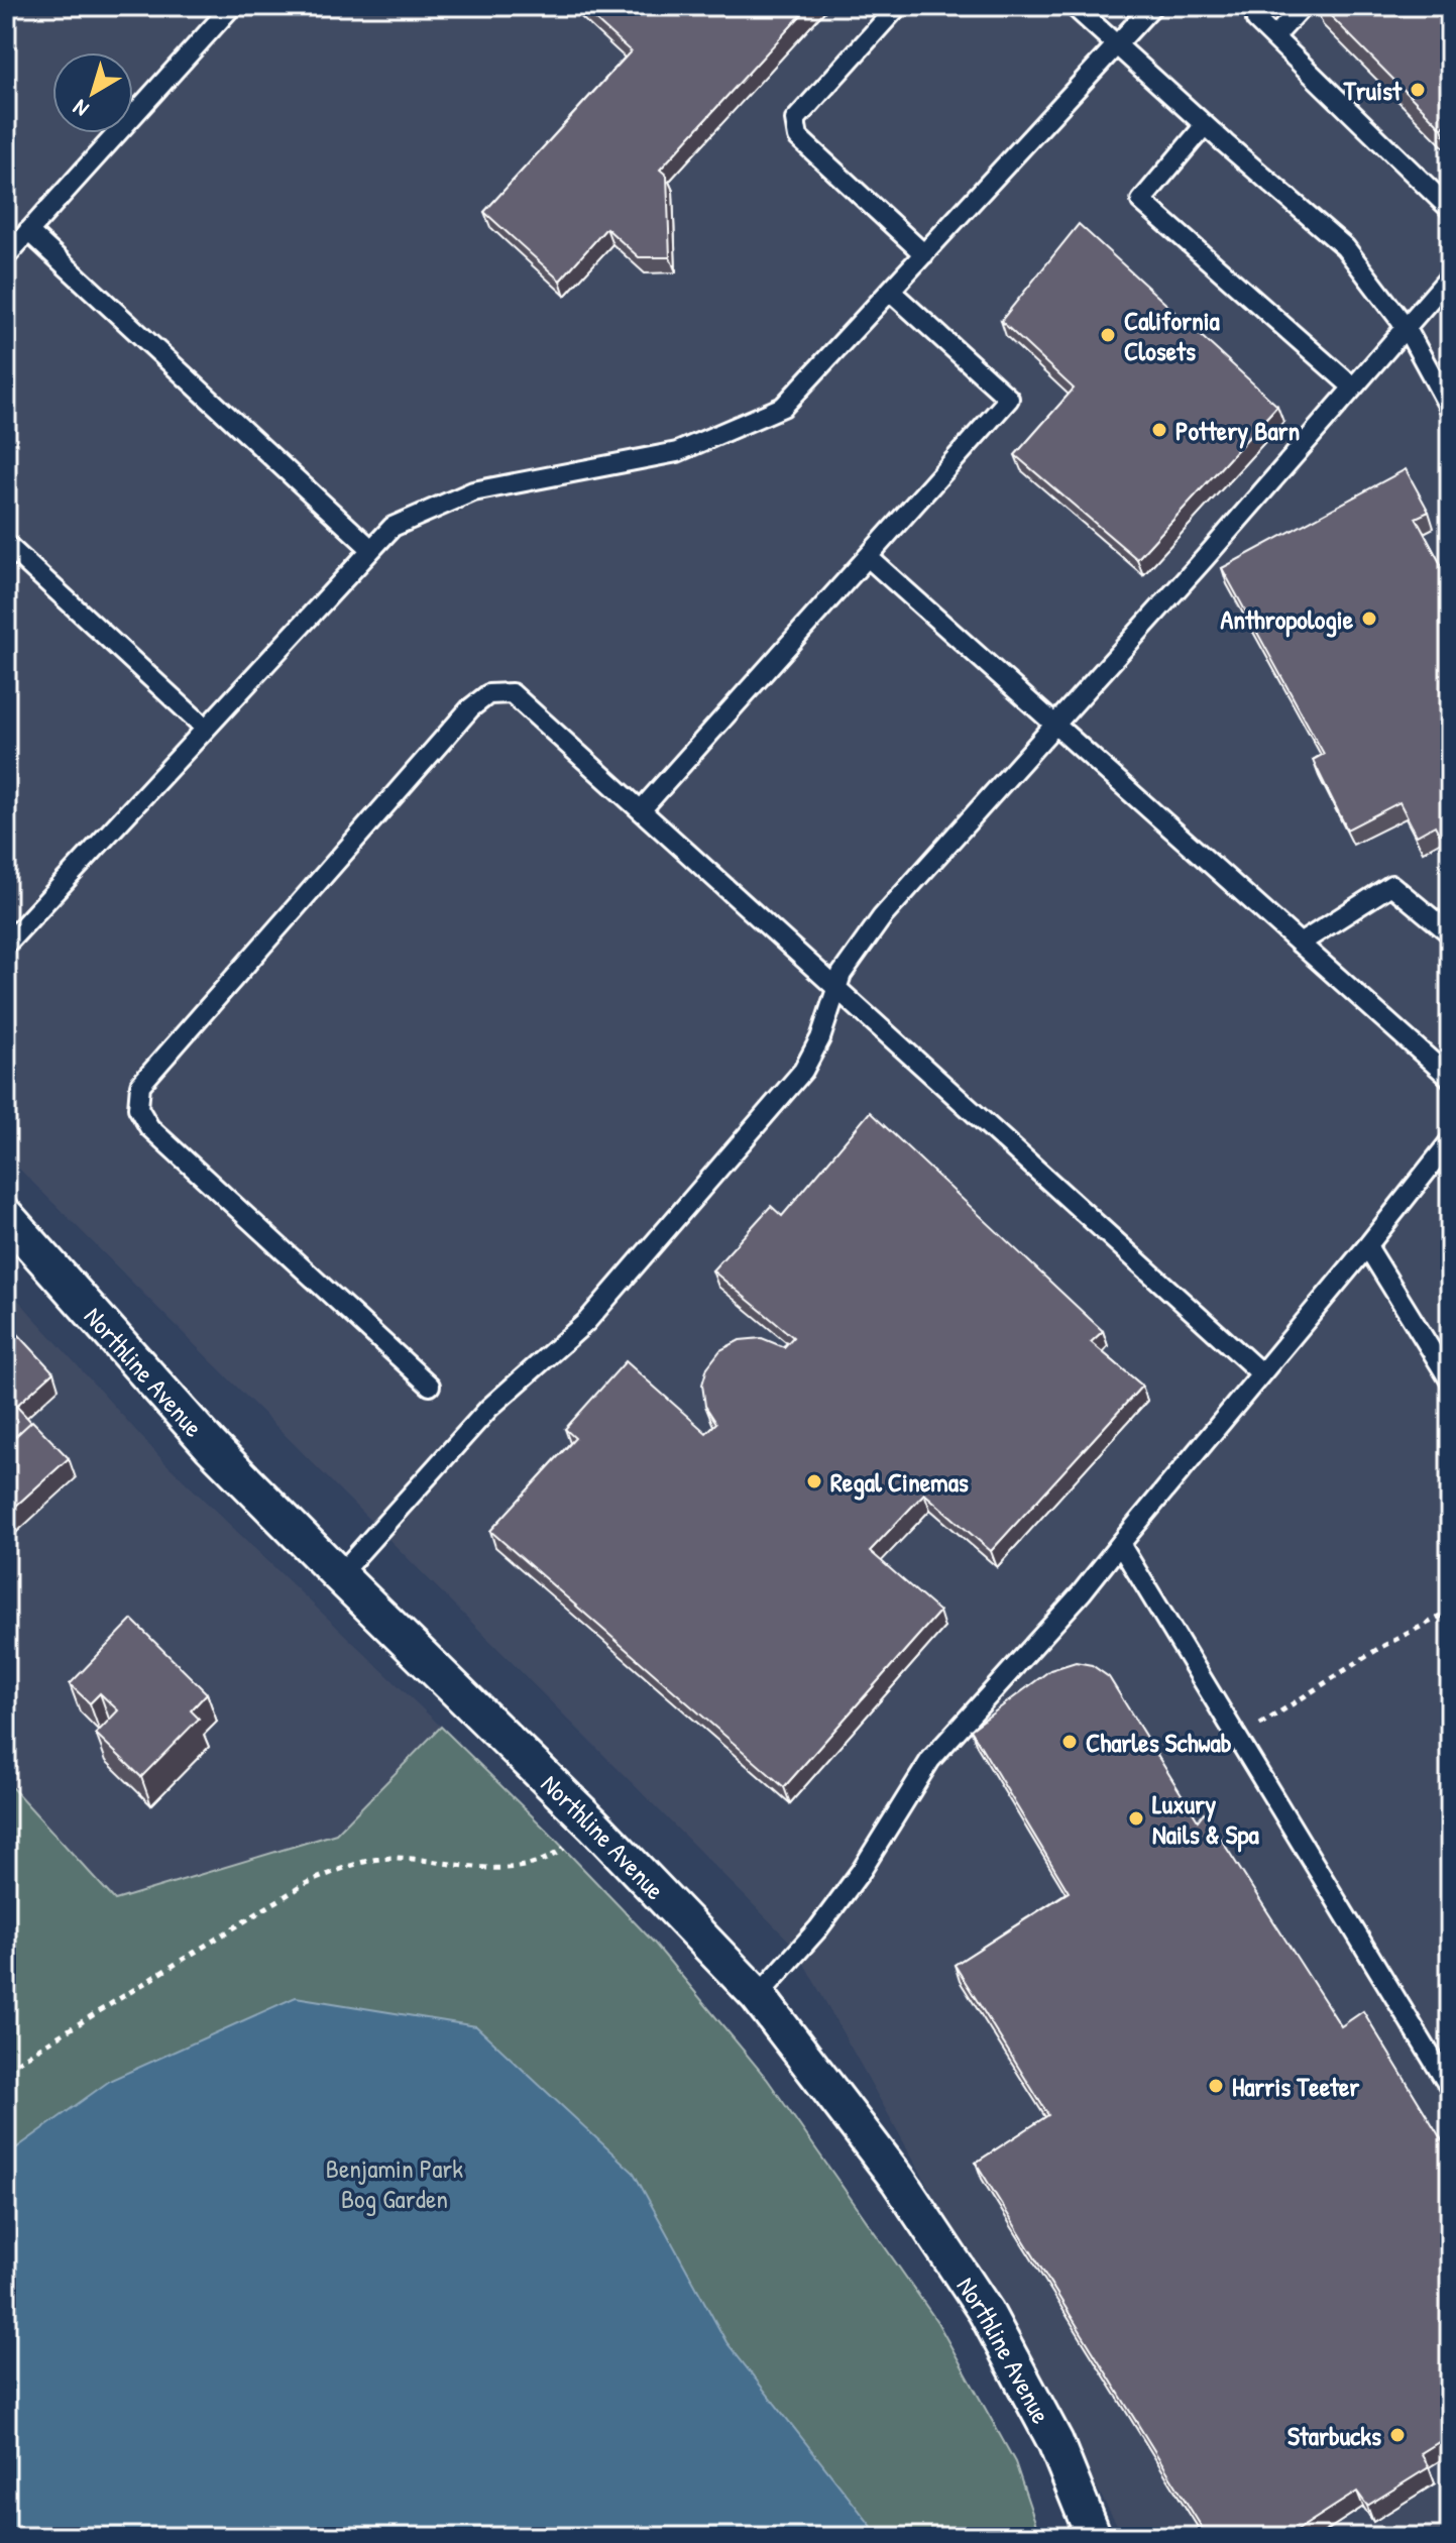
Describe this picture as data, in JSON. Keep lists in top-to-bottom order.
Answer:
{
  "streets": {
    "street": ["Northline Avenue"]
  },
  "parks": ["Benjamin Park Bog Garden"],
  "places": [
    "Truist",
    "California Closets",
    "Pottery Barn",
    "Anthropologie",
    "Regal Cinemas",
    "Charles Schwab",
    "Luxury Nails & Spa",
    "Harris Teeter",
    "Starbucks"
  ],
  "north": "bottom left"
}
